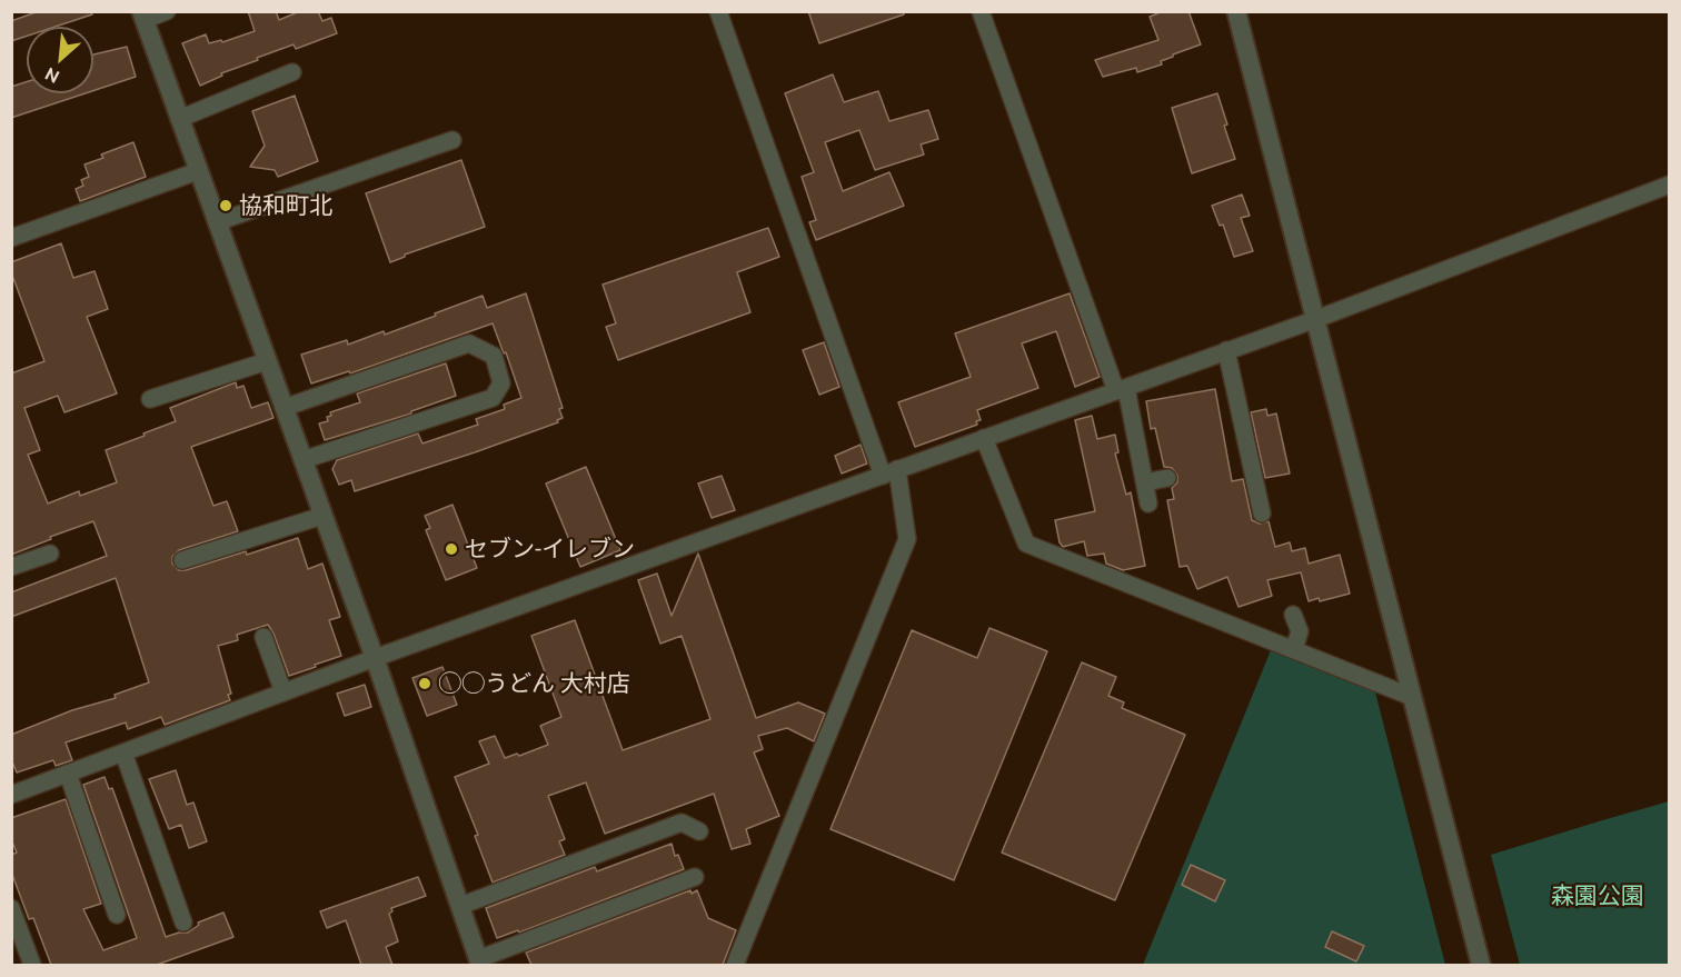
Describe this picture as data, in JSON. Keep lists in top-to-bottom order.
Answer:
{
  "parks": ["森園公園"],
  "places": ["協和町北", "セブン-イレブン", "◯◯うどん 大村店"],
  "north": "bottom left"
}
